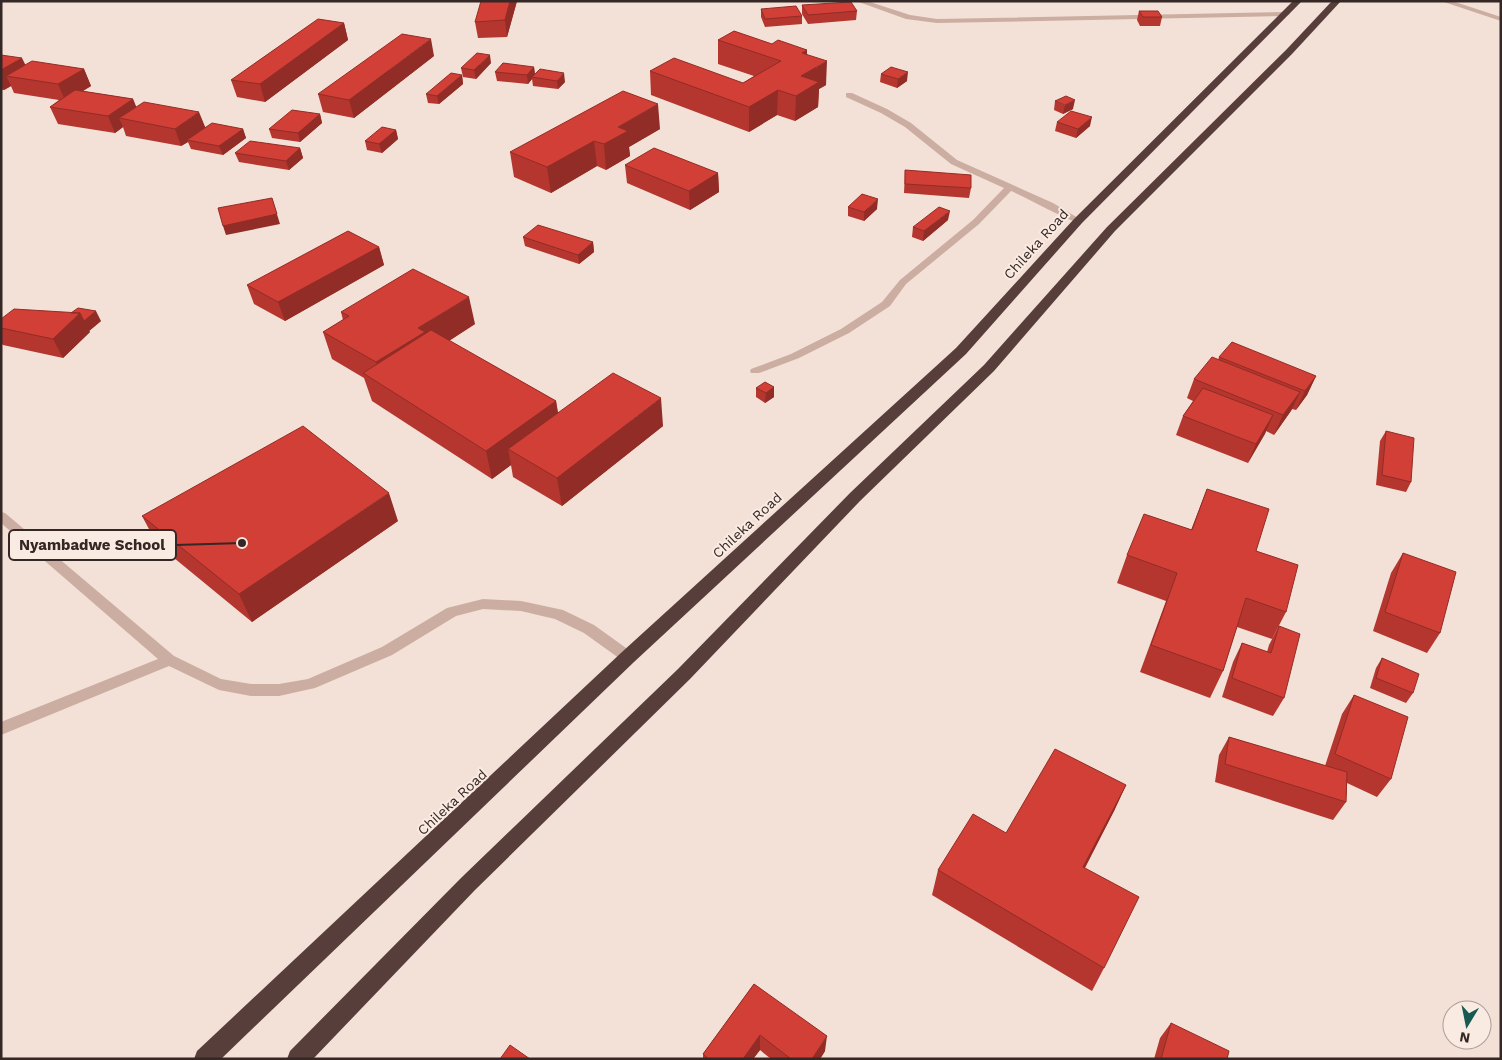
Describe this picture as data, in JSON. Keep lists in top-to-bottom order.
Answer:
{
  "streets": {
    "highway": ["Chileka Road"]
  },
  "places": ["Nyambadwe School"],
  "north": "bottom"
}
